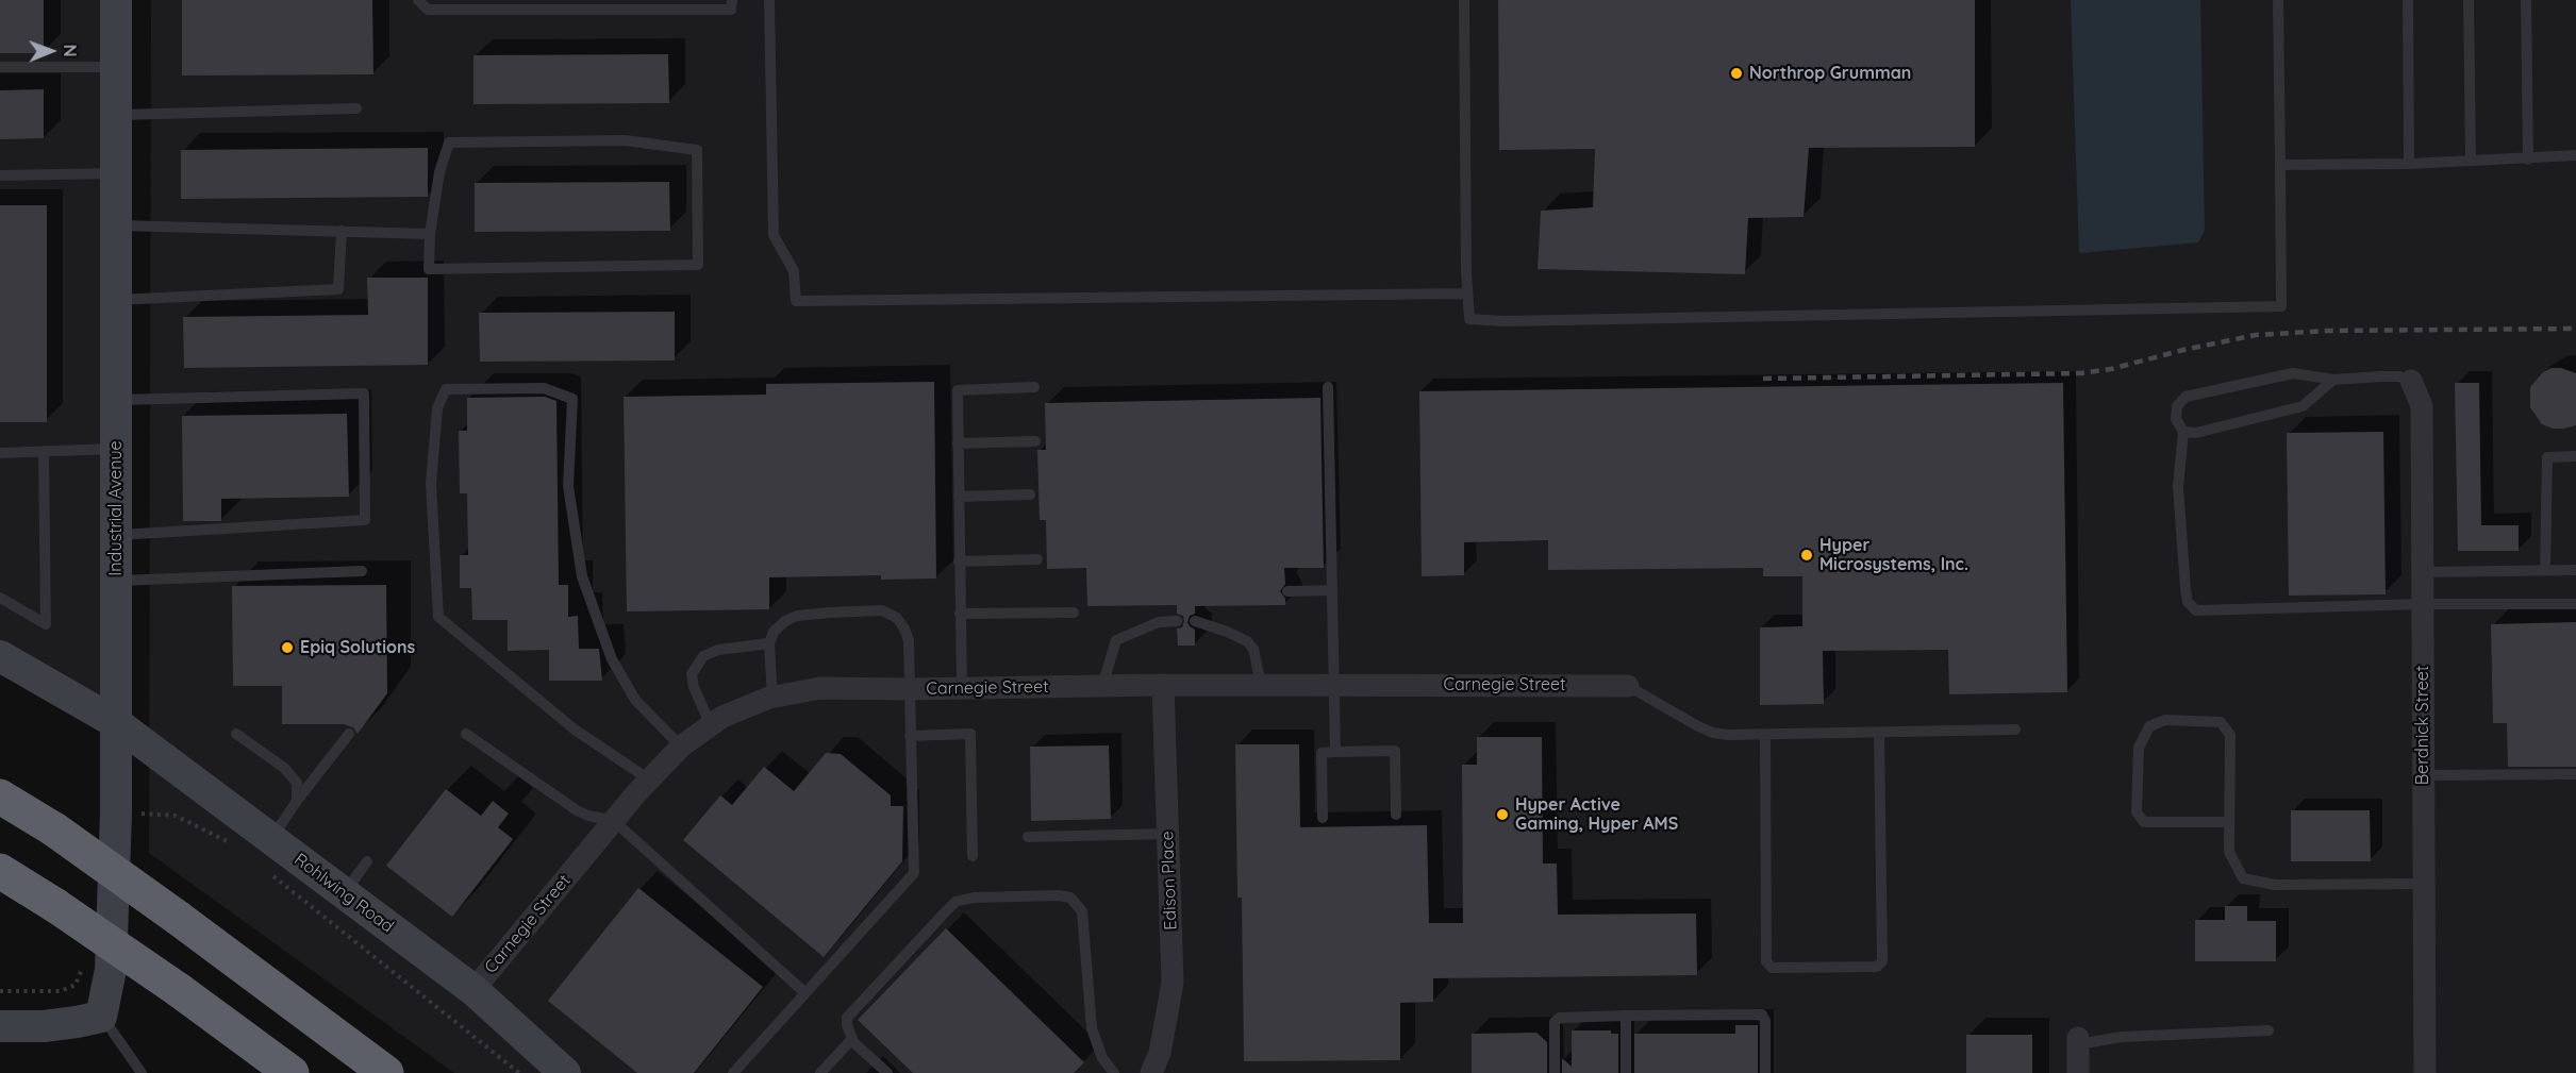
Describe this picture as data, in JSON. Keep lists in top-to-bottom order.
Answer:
{
  "streets": {
    "main road": ["Industrial Avenue", "Rohlwing Road"],
    "street": ["Carnegie Street", "Berdnick Street", "Edison Place"]
  },
  "crossings": [
    ["Industrial Avenue", "Rohlwing Road"],
    ["Carnegie Street", "Edison Place"],
    ["Carnegie Street", "Rohlwing Road"]
  ],
  "places": [
    "Northrop Grumman",
    "Hyper Microsystems, Inc.",
    "Epiq Solutions",
    "Hyper Active Gaming, Hyper AMS"
  ],
  "north": "right"
}
